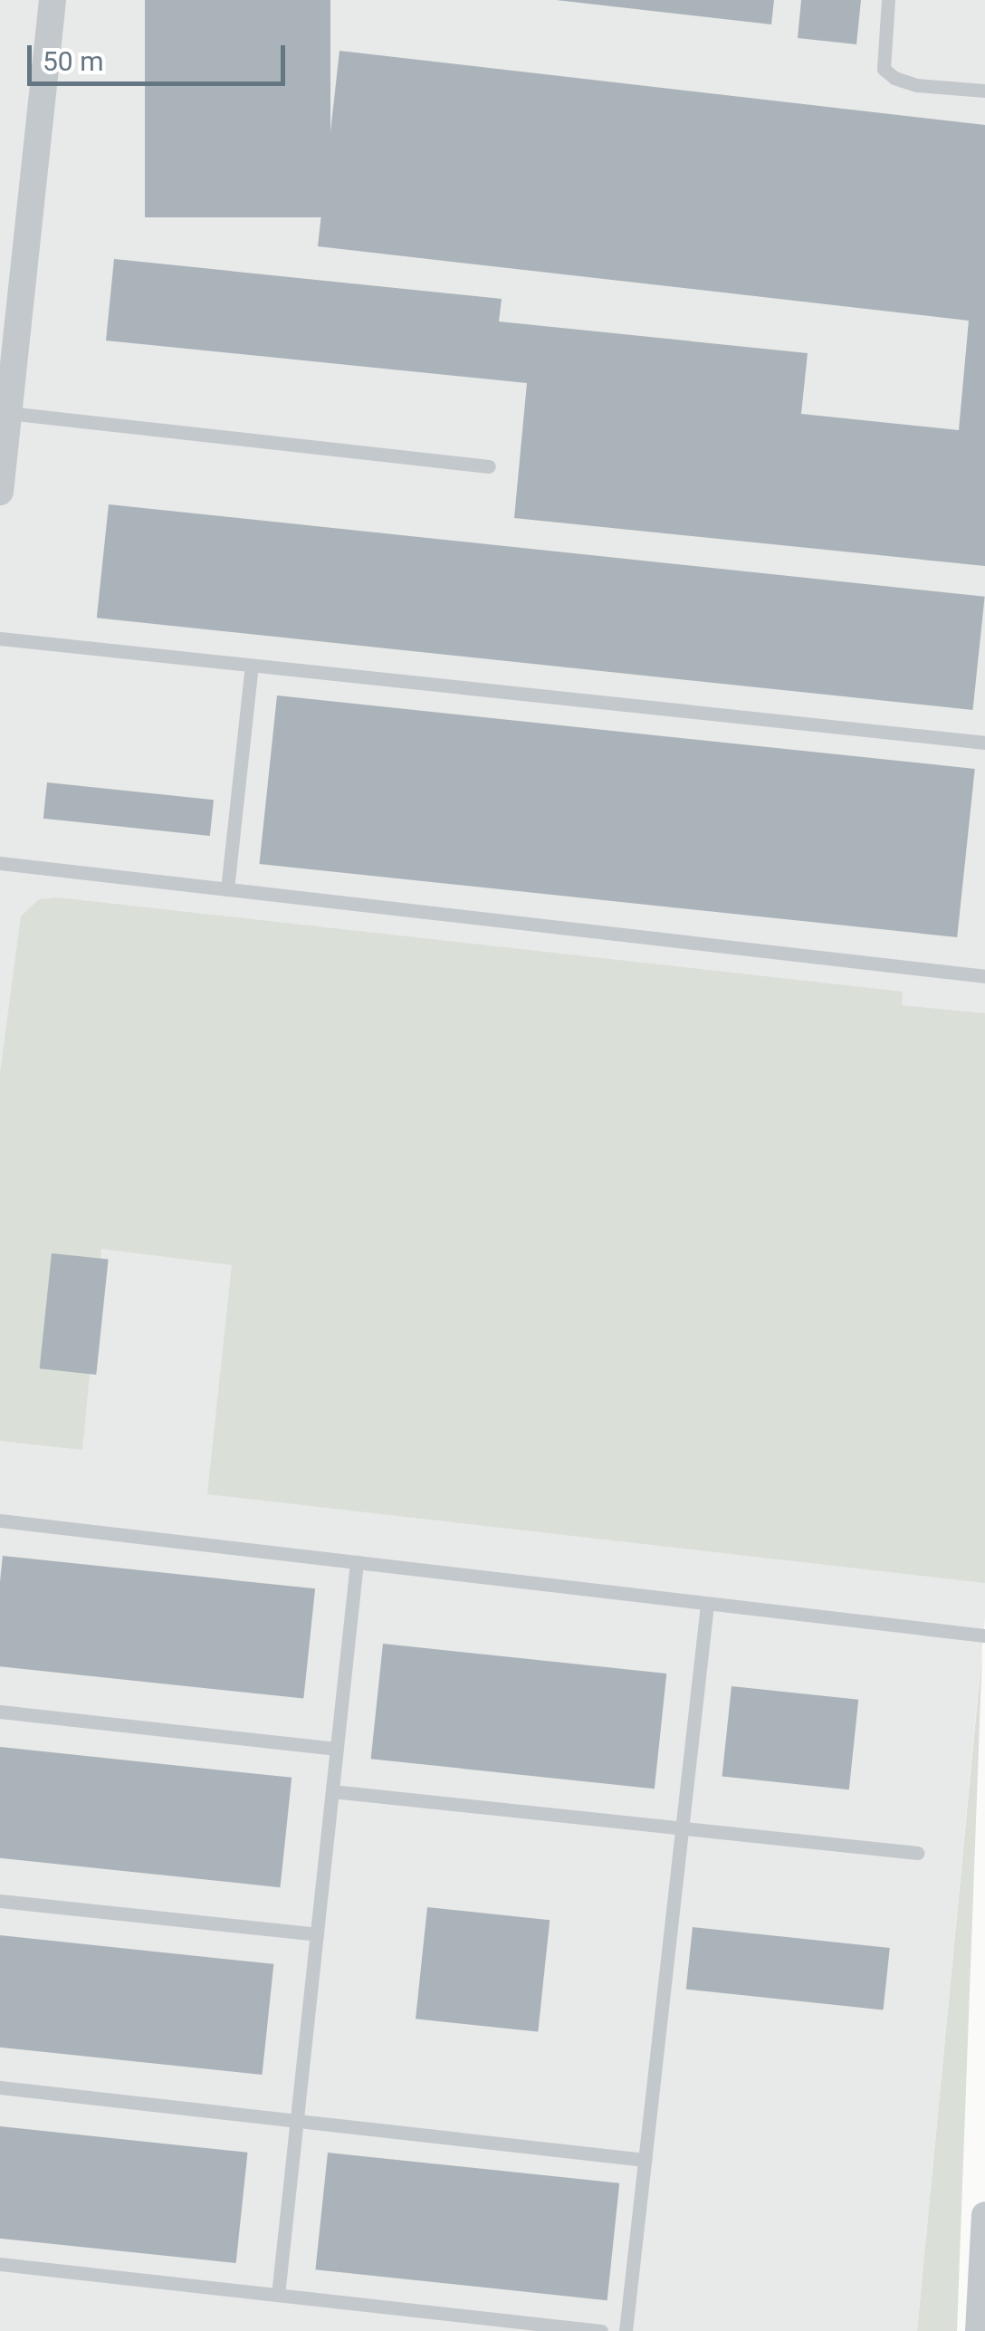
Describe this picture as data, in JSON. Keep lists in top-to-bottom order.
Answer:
{
  "scale_bar": "50 m"
}
